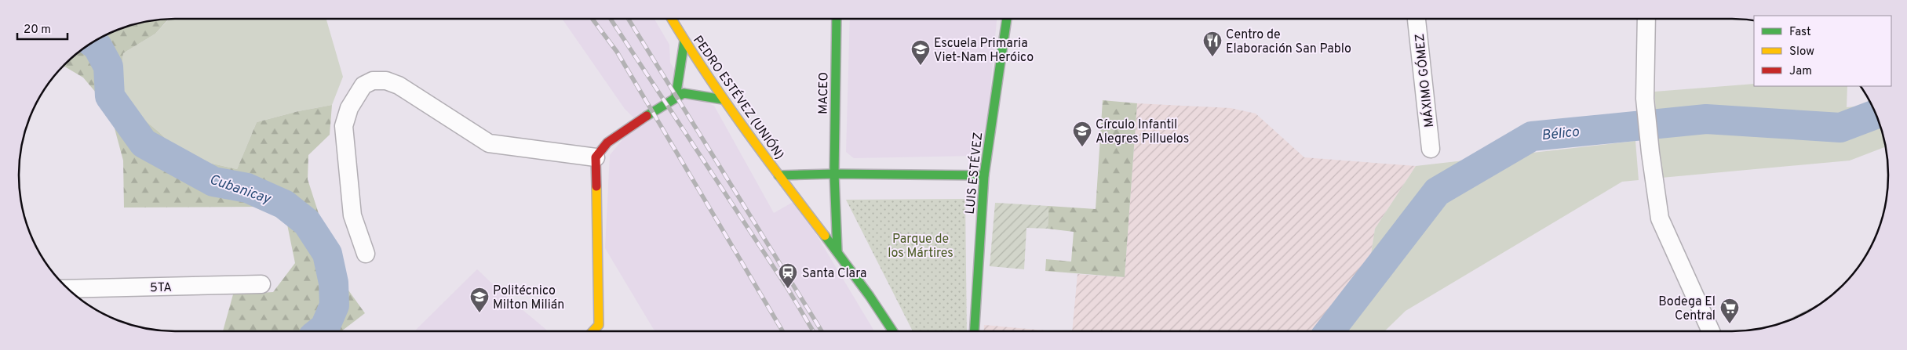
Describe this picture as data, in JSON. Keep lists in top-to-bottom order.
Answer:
{
  "streets": {
    "main road": ["MACEO", "PEDRO ESTÉVEZ (UNIÓN)", "LUIS ESTÉVEZ"],
    "street": ["MÁXIMO GÓMEZ", "5TA"]
  },
  "water": ["Bélico", "Cubanicay"],
  "parks": ["Parque de los Mártires"],
  "places": {
    "restaurant": ["Centro de Elaboración San Pablo"],
    "school or university": ["Escuela Primaria Viet-Nam Heróico", "Círculo Infantil Alegres Pilluelos", "Politécnico Milton Milián"],
    "station": ["Santa Clara"],
    "supermarket": ["Bodega El Central"]
  },
  "legend": ["Fast", "Slow", "Jam"],
  "scale_bar": "20 m"
}
